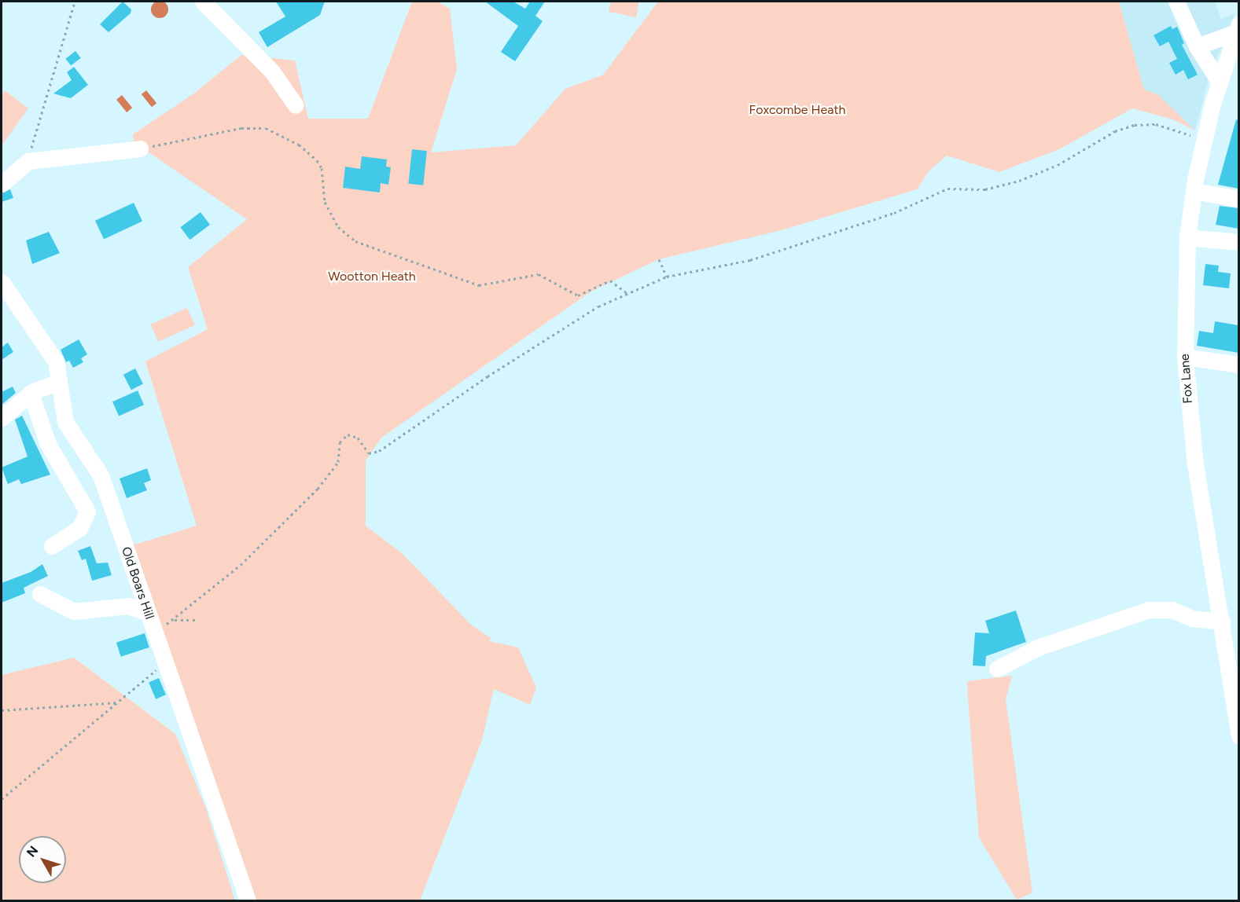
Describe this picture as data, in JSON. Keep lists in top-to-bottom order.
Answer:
{
  "streets": {
    "street": ["Fox Lane", "Old Boars Hill"]
  },
  "parks": ["Foxcombe Heath", "Wootton Heath"],
  "north": "top left"
}
